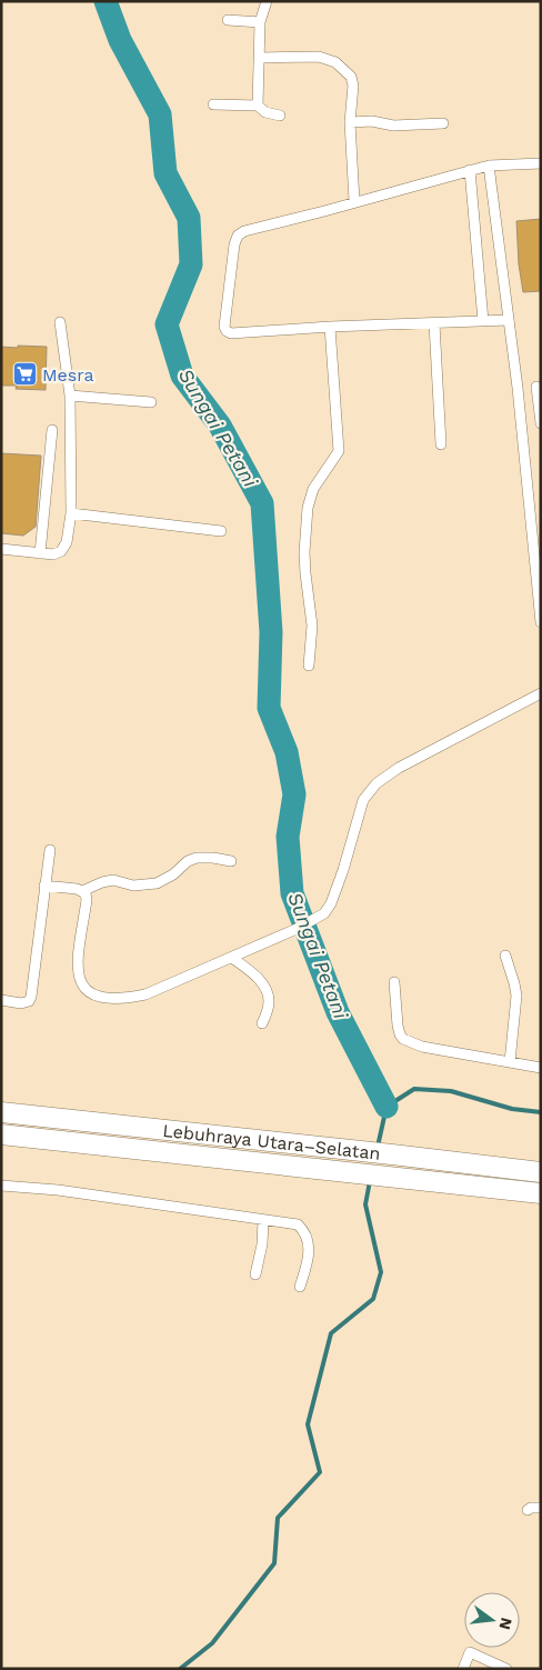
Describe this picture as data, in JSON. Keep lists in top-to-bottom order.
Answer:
{
  "streets": {
    "highway": ["Lebuhraya Utara–Selatan"]
  },
  "water": ["Sungai Petani"],
  "places": {
    "supermarket": ["Mesra"]
  },
  "north": "right"
}
